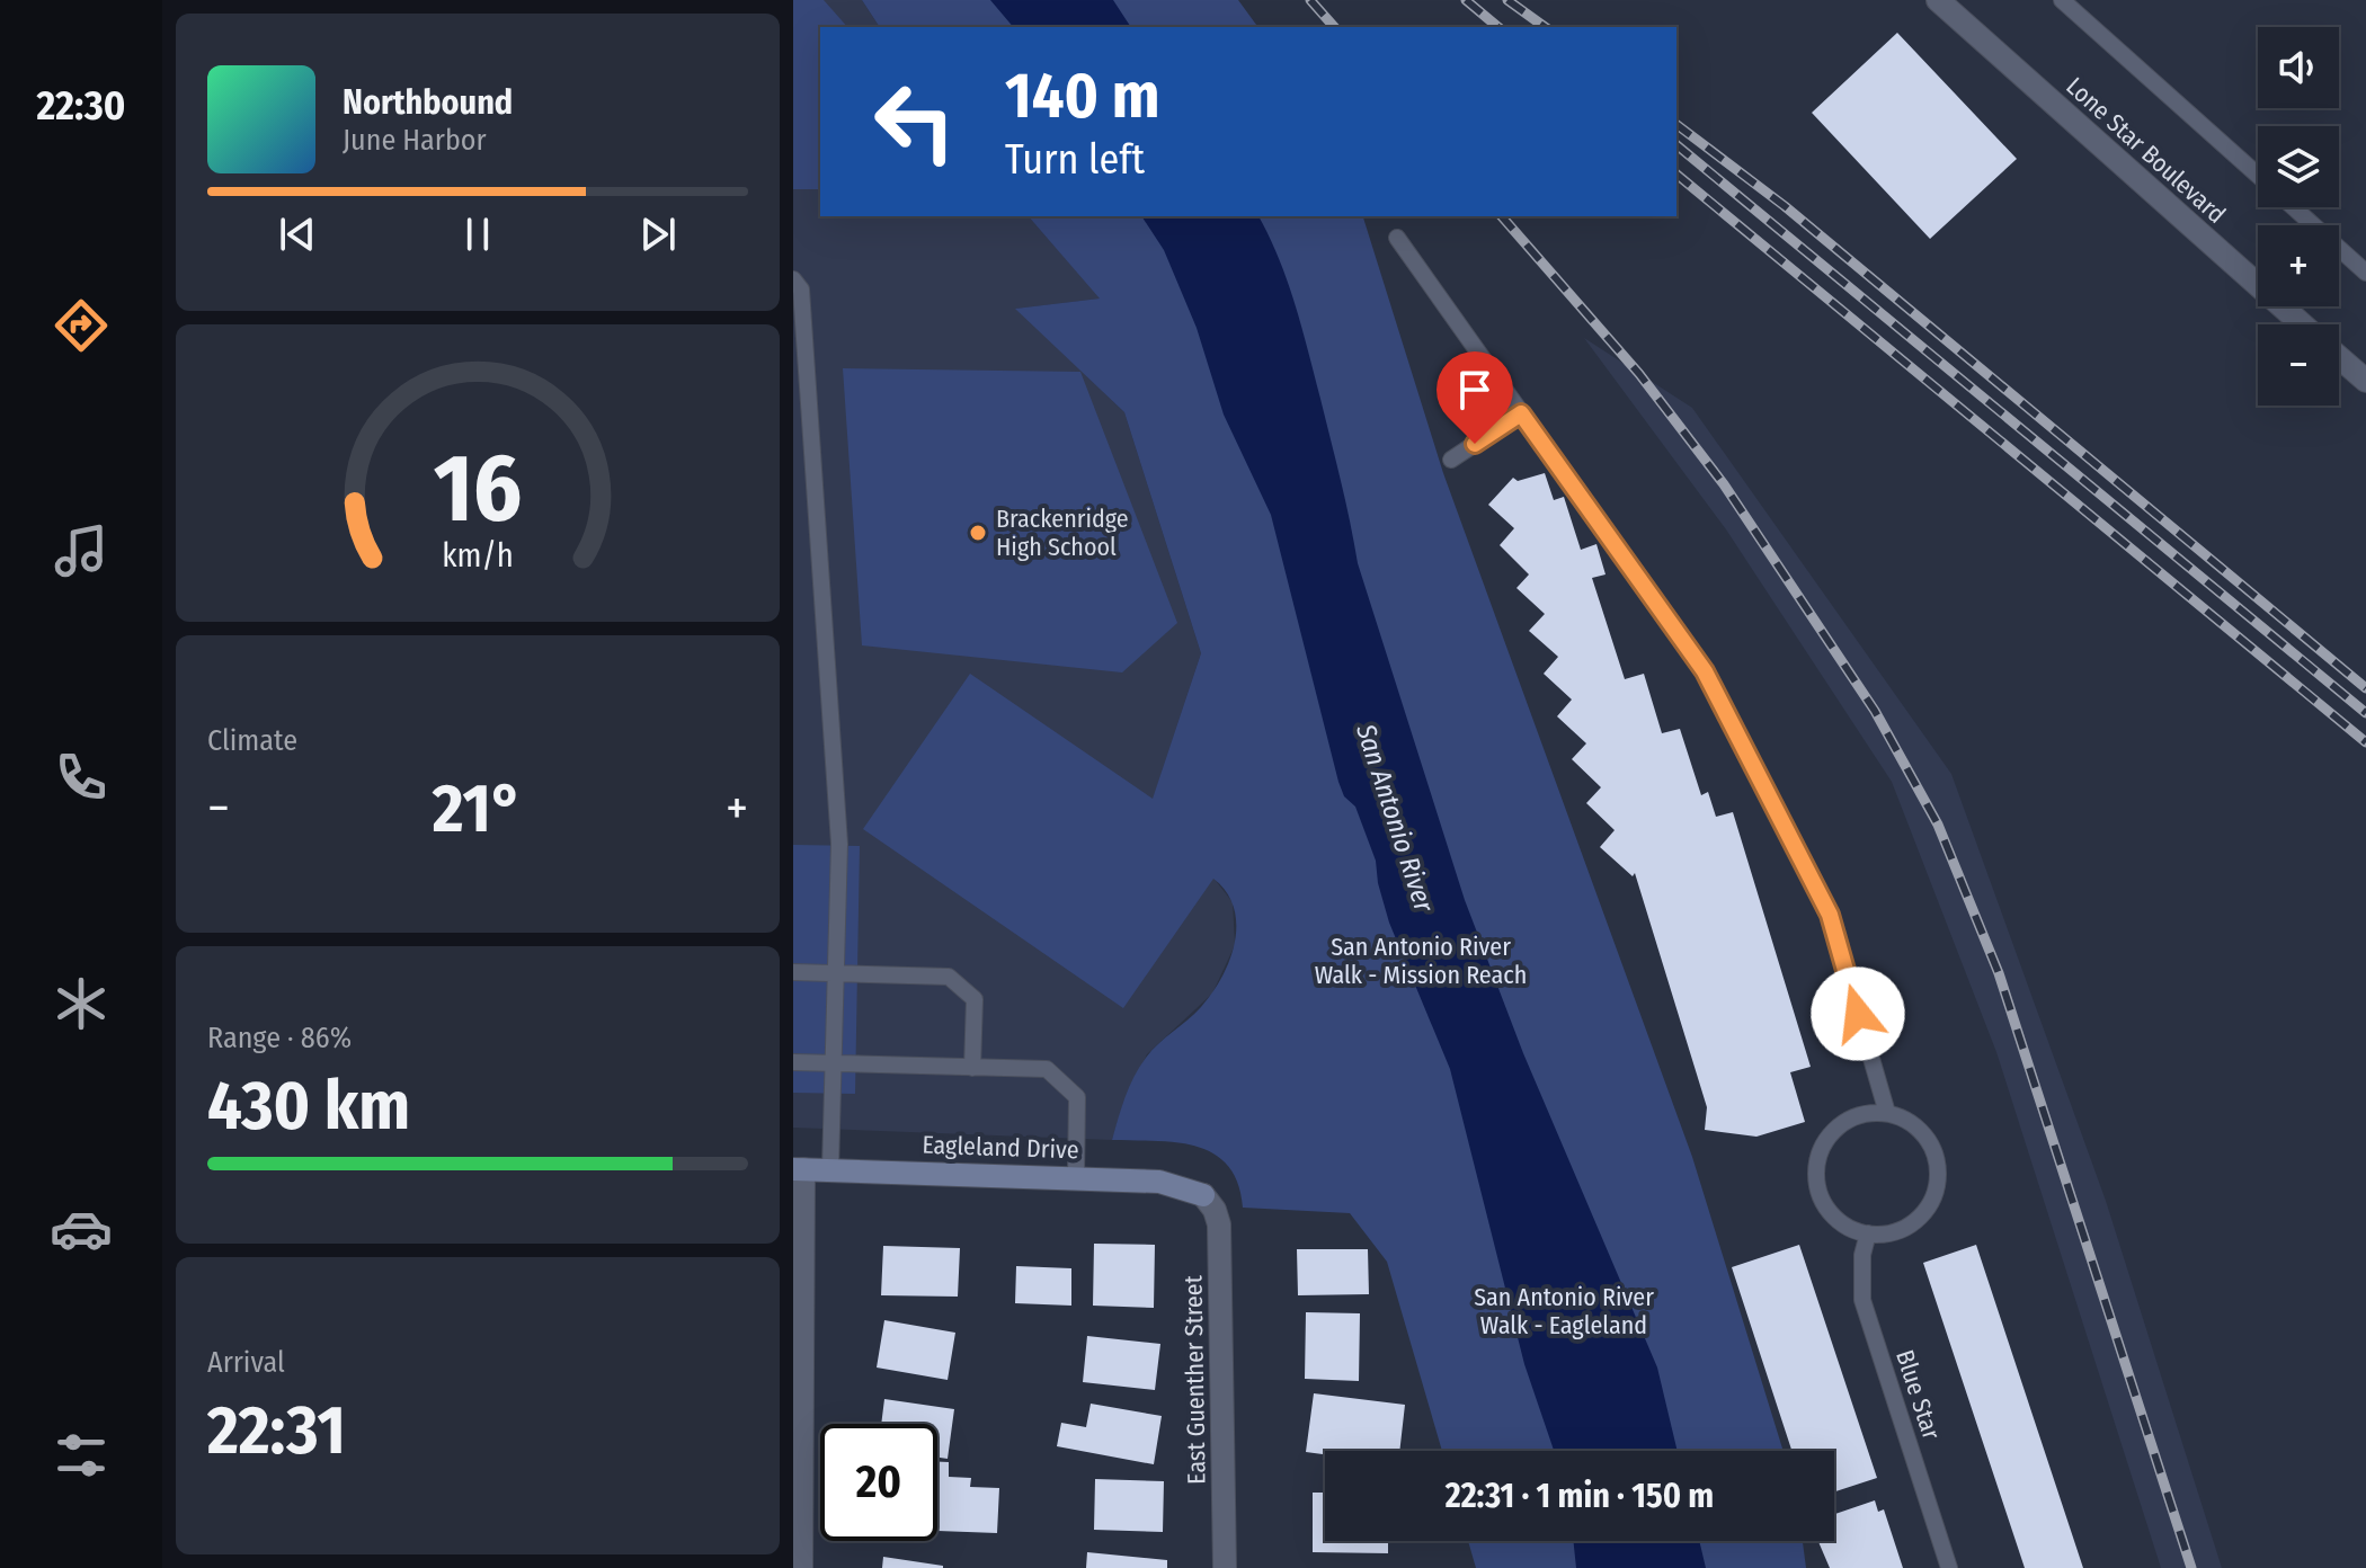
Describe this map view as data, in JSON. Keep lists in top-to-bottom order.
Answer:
{
  "streets": {
    "street": ["Lone Star Boulevard", "Eagleland Drive", "East Guenther Street"],
    "lane": ["Blue Star"]
  },
  "crossings": [
    ["Eagleland Drive", "East Guenther Street"]
  ],
  "water": ["San Antonio River"],
  "parks": ["San Antonio River Walk - Mission Reach", "San Antonio River Walk - Eagleland"],
  "places": ["Brackenridge High School"],
  "page": {
    "tabs": "22:30",
    "map_buttons": ["+", "−"],
    "turn": ["140 m", "Turn left"],
    "song": ["Northbound", "June Harbor"],
    "tile": [
      "Climate",
      ["Range · 86%", "430 km"],
      ["Arrival", "22:31"]
    ],
    "heat": ["−", "21°", "+"],
    "limit": "20",
    "trip": "22:31 · 1 min · 150 m",
    "gauge": ["16", "km/h"]
  }
}
